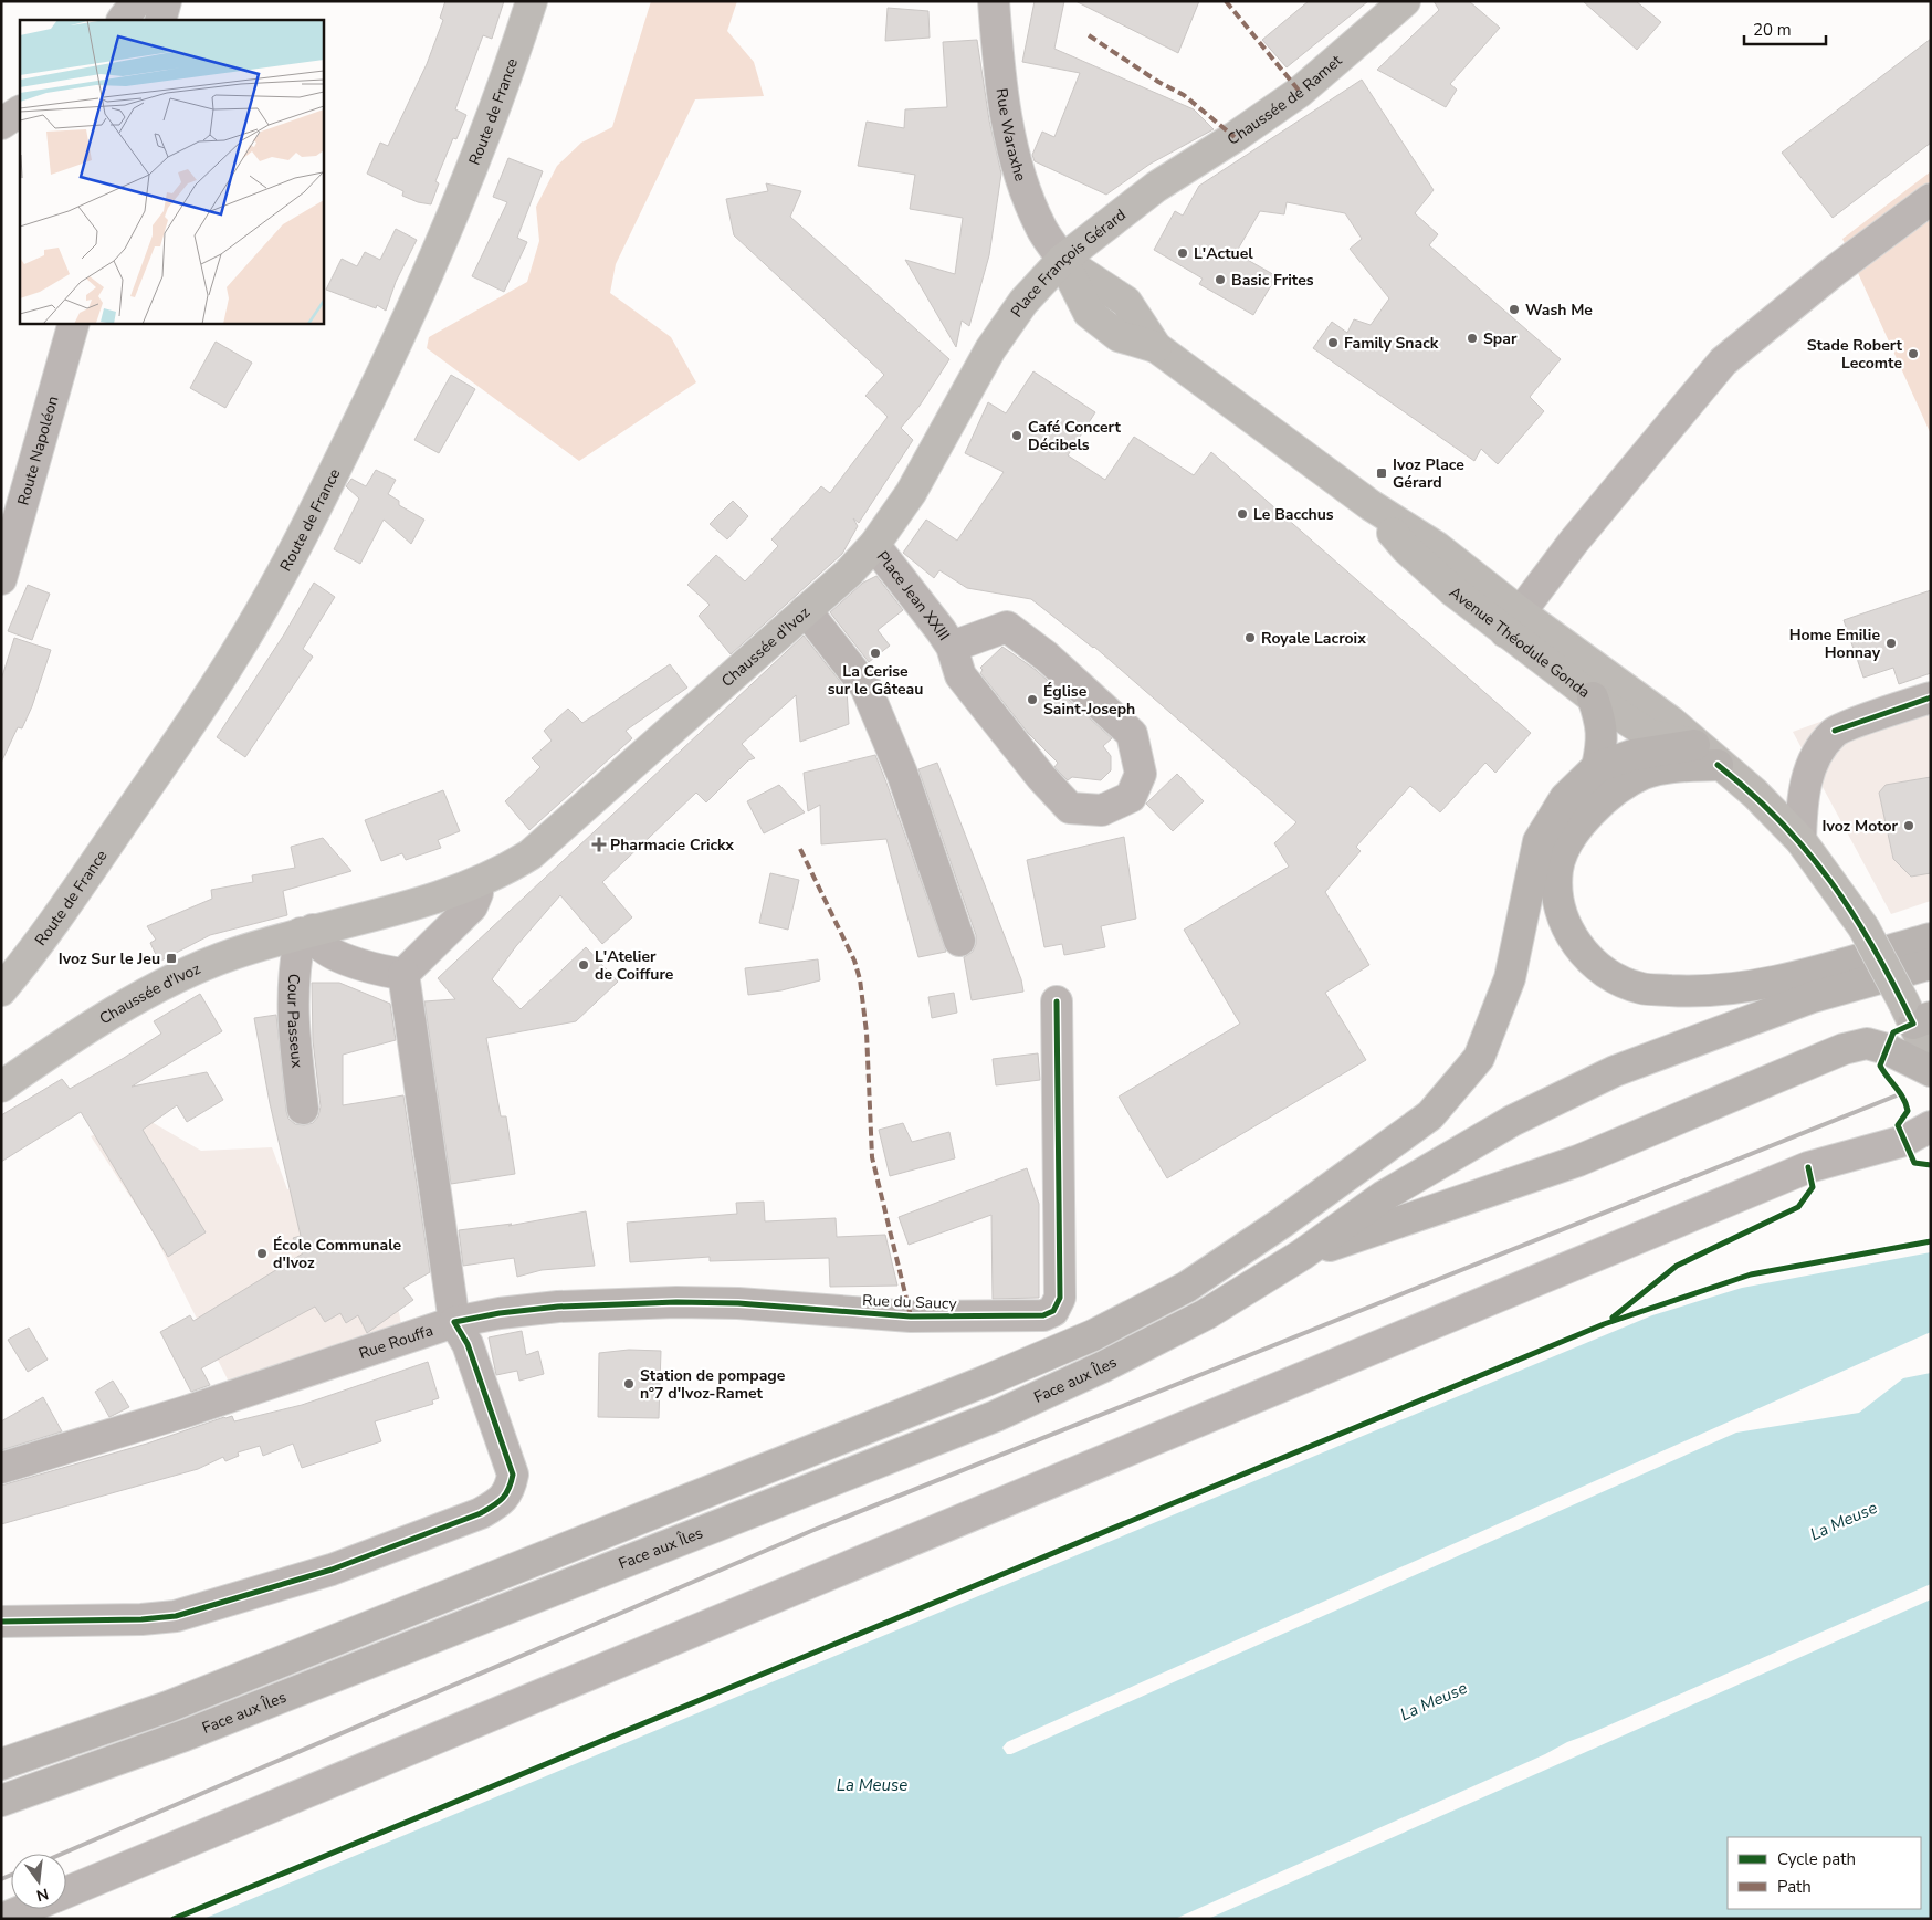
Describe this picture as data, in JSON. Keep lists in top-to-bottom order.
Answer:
{
  "streets": {
    "highway": ["Face aux Îles"],
    "main road": [
      "Chaussée de Ramet",
      "Route de France",
      "Place François Gérard",
      "Avenue Théodule Gonda",
      "Chaussée d'Ivoz"
    ],
    "street": [
      "Rue Waraxhe",
      "Route Napoléon",
      "Place Jean XXIII",
      "Cour Passeux",
      "Rue du Saucy",
      "Rue Rouffa"
    ]
  },
  "crossings": [
    ["Chaussée de Ramet", "Place François Gérard"],
    ["Rue Waraxhe", "Place François Gérard"],
    ["Rue Waraxhe", "Avenue Théodule Gonda"],
    ["Place François Gérard", "Avenue Théodule Gonda"],
    ["Place François Gérard", "Chaussée d'Ivoz"],
    ["Place Jean XXIII", "Chaussée d'Ivoz"],
    ["Chaussée d'Ivoz", "Cour Passeux"],
    ["Rue du Saucy", "Rue Rouffa"]
  ],
  "water": ["La Meuse"],
  "places": {
    "other": [
      "L'Actuel",
      "Basic Frites",
      "Wash Me",
      "Spar",
      "Family Snack",
      "Stade Robert Lecomte",
      "Café Concert Décibels",
      "Le Bacchus",
      "Royale Lacroix",
      "Home Emilie Honnay",
      "La Cerise sur le Gâteau",
      "Église Saint-Joseph",
      "Ivoz Motor",
      "L'Atelier de Coiffure",
      "École Communale d'Ivoz",
      "Station de pompage n°7 d'Ivoz-Ramet"
    ],
    "transit": ["Ivoz Place Gérard", "Ivoz Sur le Jeu"],
    "health": ["Pharmacie Crickx"]
  },
  "legend": ["Cycle path", "Path"],
  "scale_bar": "20 m",
  "north": "bottom"
}
